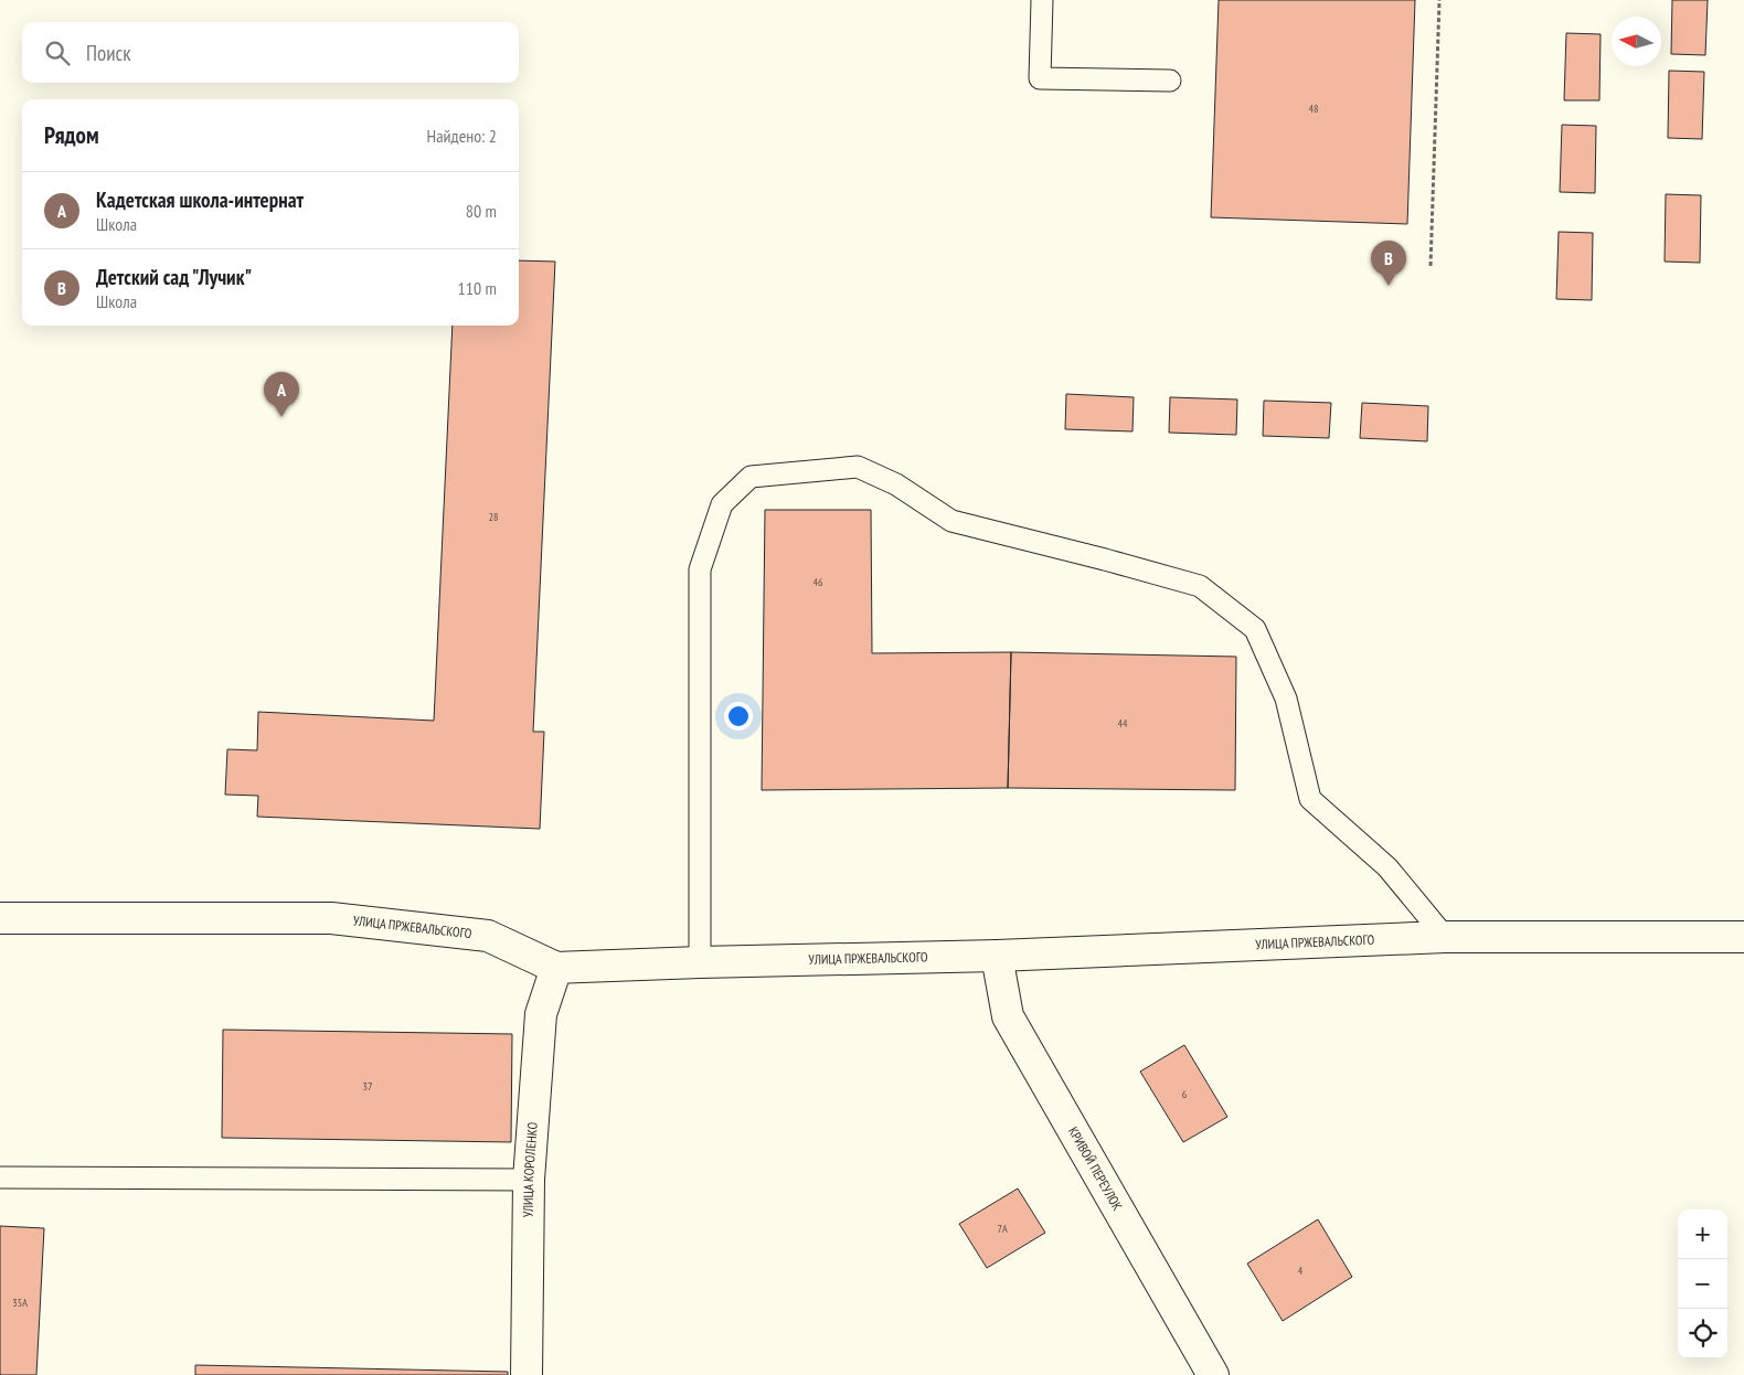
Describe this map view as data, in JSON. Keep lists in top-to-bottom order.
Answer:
{
  "streets": {
    "street": ["УЛИЦА ПРЖЕВАЛЬСКОГО", "КРИВОЙ ПЕРЕУЛОК", "УЛИЦА КОРОЛЕНКО"]
  },
  "crossings": [
    ["УЛИЦА ПРЖЕВАЛЬСКОГО", "КРИВОЙ ПЕРЕУЛОК"],
    ["УЛИЦА ПРЖЕВАЛЬСКОГО", "УЛИЦА КОРОЛЕНКО"]
  ],
  "house_numbers": [
    "48",
    "28",
    "46",
    "44",
    "37",
    "6",
    "7А",
    "4",
    "35А"
  ],
  "north": "left",
  "page": {
    "search": "Поиск",
    "heading": ["Рядом", "Найдено: 2"],
    "list": [
      {
        "mark": "A",
        "name": "Кадетская школа-интернат",
        "note": "Школа",
        "value": "80 m"
      },
      {
        "mark": "B",
        "name": "Детский сад \"Лучик\"",
        "note": "Школа",
        "value": "110 m"
      }
    ],
    "pins": ["B", "A"],
    "map_buttons": ["+", "−"]
  }
}
